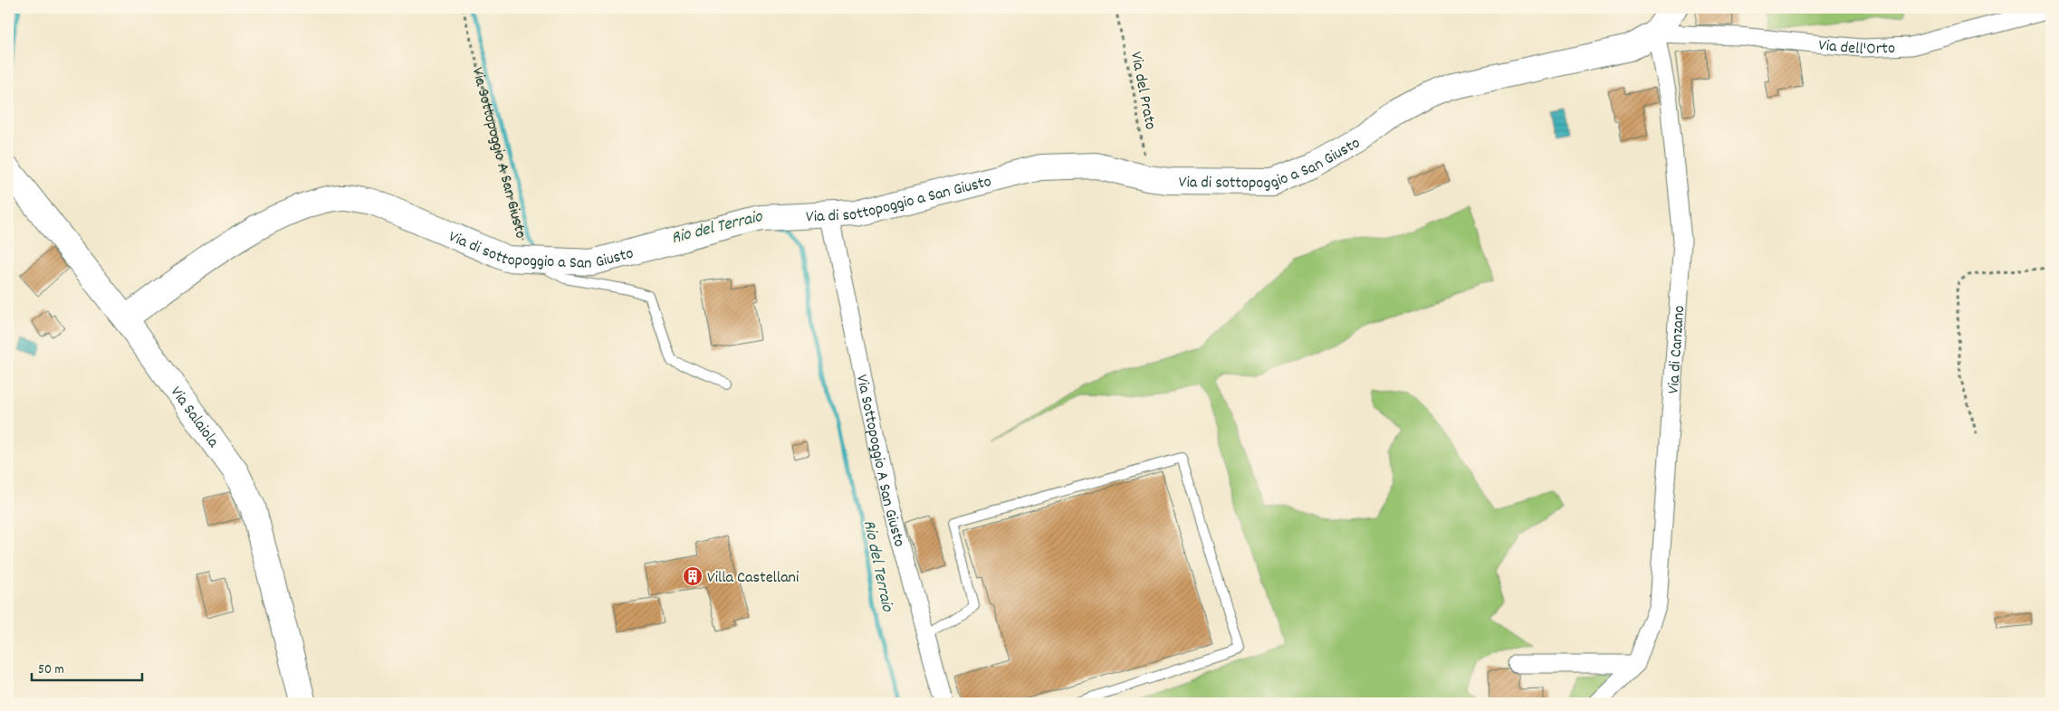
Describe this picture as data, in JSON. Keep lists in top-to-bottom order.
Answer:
{
  "streets": {
    "street": [
      "Via dell'Orto",
      "Via Sottopoggio A San Giusto",
      "Via di sottopoggio a San Giusto",
      "Via di Canzano",
      "Via Salaiola"
    ],
    "path": ["Via del Prato"]
  },
  "crossings": [
    ["Via dell'Orto", "Via di sottopoggio a San Giusto"],
    ["Via dell'Orto", "Via di Canzano"],
    ["Via del Prato", "Via di sottopoggio a San Giusto"],
    ["Via Sottopoggio A San Giusto", "Via di sottopoggio a San Giusto"],
    ["Via di sottopoggio a San Giusto", "Via di Canzano"],
    ["Via di sottopoggio a San Giusto", "Via Salaiola"]
  ],
  "water": ["Rio del Terraio"],
  "places": {
    "building": ["Villa Castellani"]
  },
  "scale_bar": "50 m"
}
